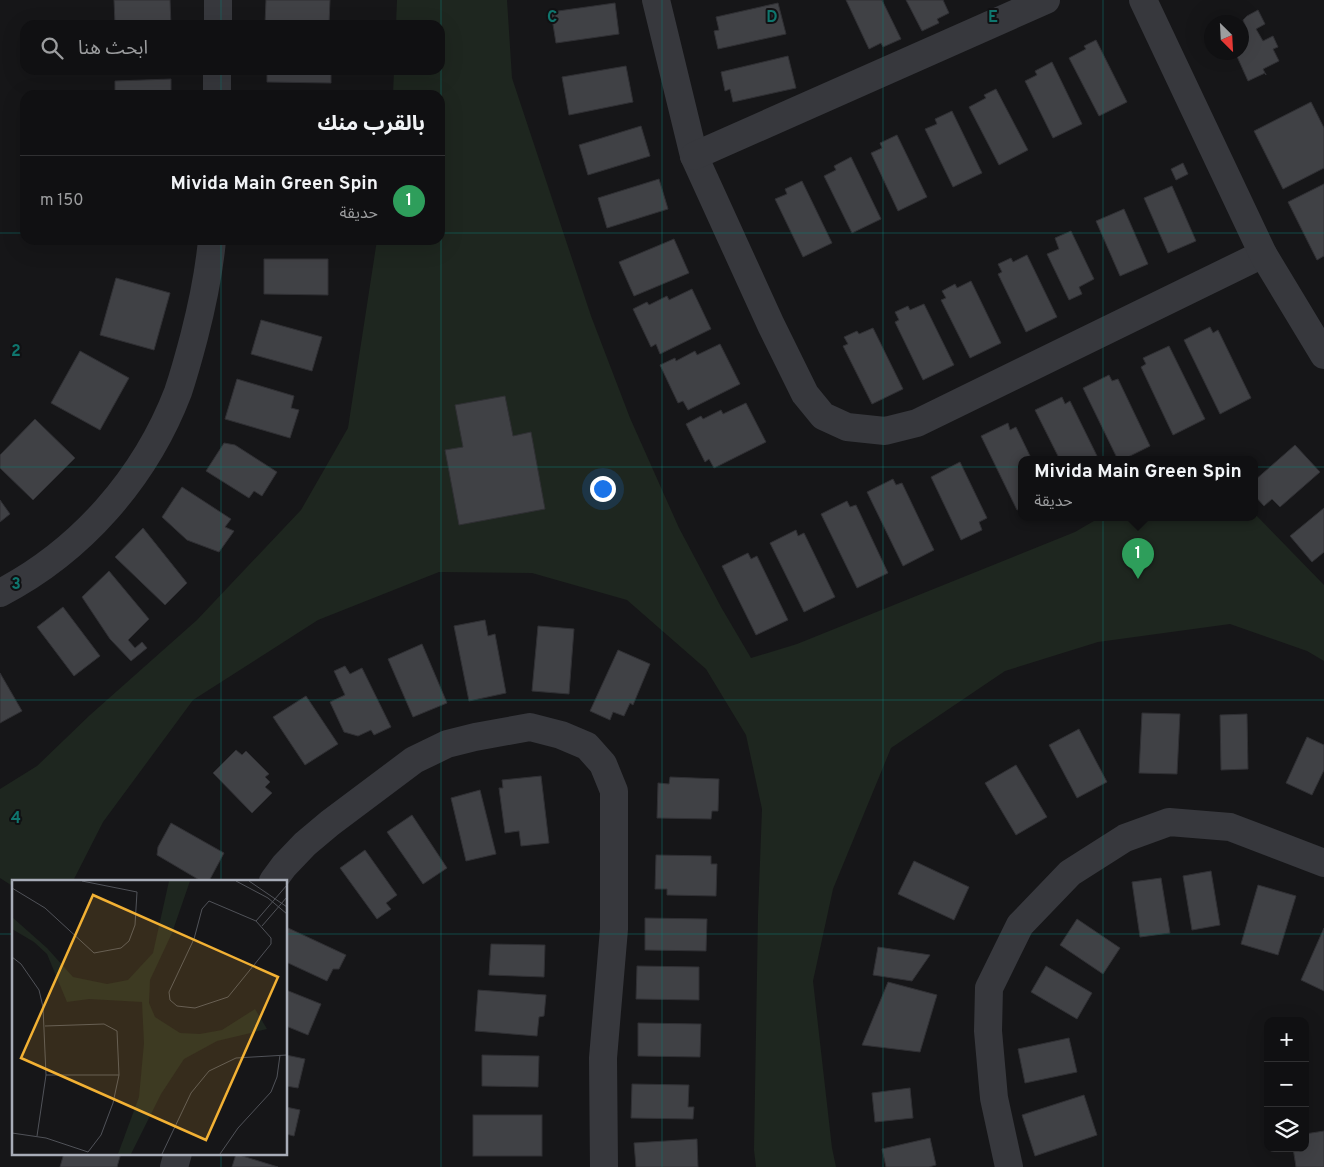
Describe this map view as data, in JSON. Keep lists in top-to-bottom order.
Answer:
{
  "north": "bottom right",
  "page": {
    "search": "ابحث هنا",
    "heading": "بالقرب منك",
    "list": [
      {
        "mark": "1",
        "name": "Mivida Main Green Spin",
        "note": "حديقة",
        "value": "150 m"
      }
    ],
    "popup": ["Mivida Main Green Spin", "حديقة"],
    "pins": "1",
    "map_buttons": ["+", "−"]
  },
  "grid": {
    "columns": ["C", "D", "E"],
    "rows": ["2", "3", "4"]
  }
}
